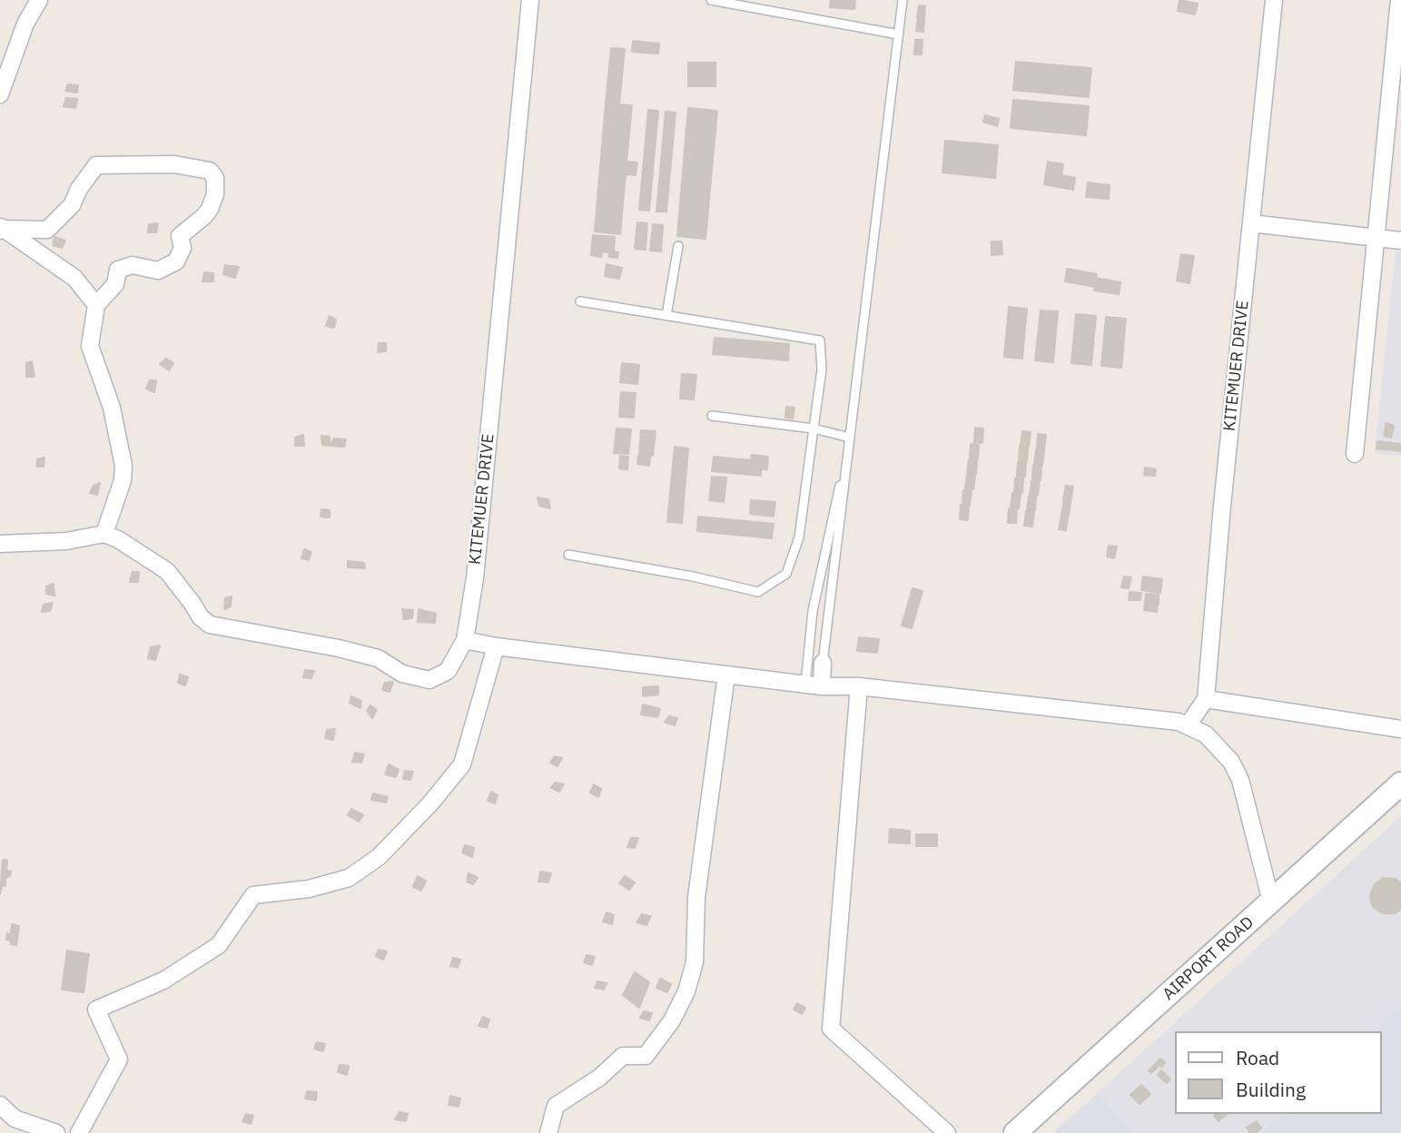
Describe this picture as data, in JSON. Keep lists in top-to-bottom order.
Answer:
{
  "streets": {
    "street": ["KITEMUER DRIVE", "AIRPORT ROAD"]
  },
  "legend": ["Road", "Building"]
}
